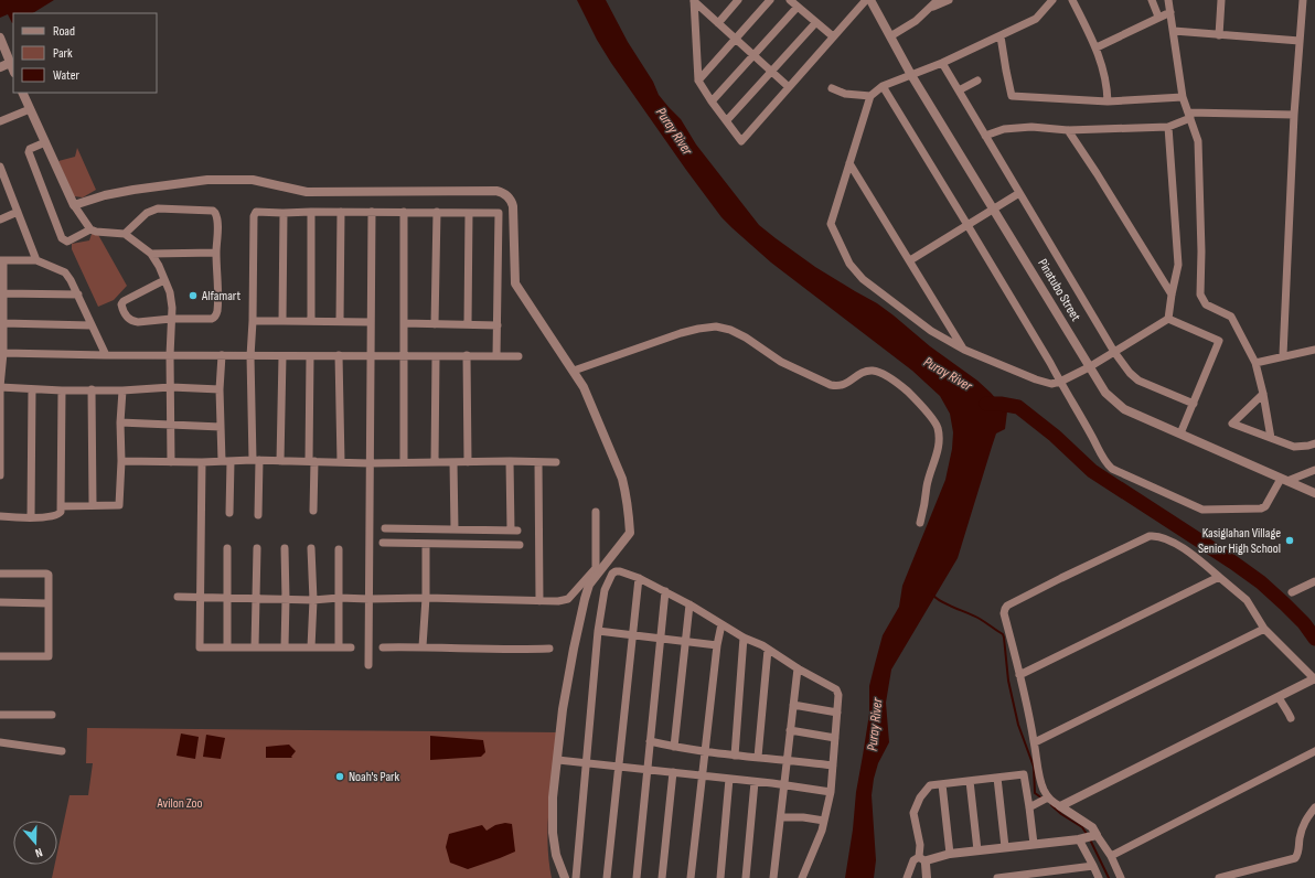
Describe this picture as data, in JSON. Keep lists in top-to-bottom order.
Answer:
{
  "streets": {
    "street": ["Pinatubo Street"]
  },
  "water": ["Puray River"],
  "parks": ["Avilon Zoo"],
  "places": ["Alfamart", "Kasiglahan Village Senior High School", "Noah's Park"],
  "legend": ["Road", "Park", "Water"],
  "north": "bottom"
}
